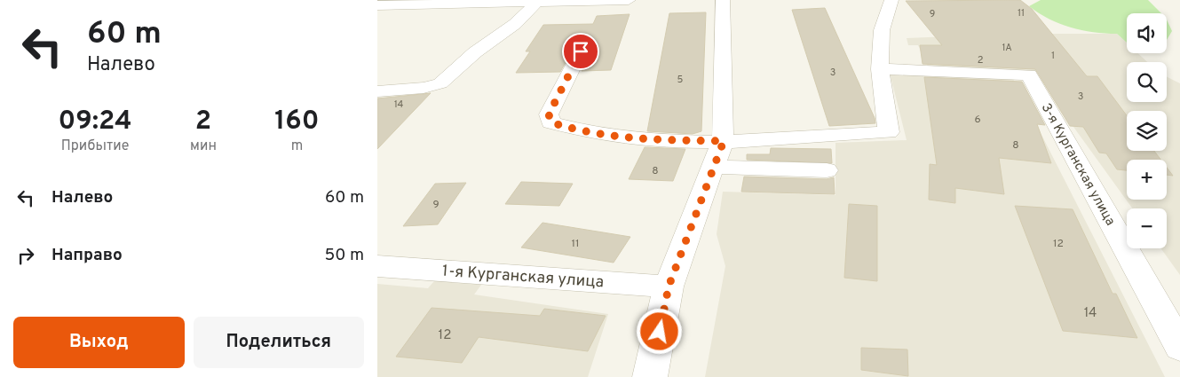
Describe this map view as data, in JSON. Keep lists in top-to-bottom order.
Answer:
{
  "streets": {
    "street": ["3-я Курганская улица", "1-я Курганская улица"]
  },
  "house_numbers": [
    "11",
    "9",
    "1А",
    "1",
    "2",
    "3",
    "5",
    "3",
    "14",
    "6",
    "8",
    "8",
    "9",
    "11",
    "12",
    "14",
    "12"
  ],
  "page": {
    "turn": ["60 m", "Налево"],
    "map_buttons": ["+", "−"],
    "eta": [
      "09:24",
      "Прибытие",
      "2",
      "мин",
      "160",
      "m"
    ],
    "list": [
      {
        "name": "Налево",
        "value": "60 m"
      },
      {
        "name": "Направо",
        "value": "50 m"
      }
    ],
    "buttons": ["Выход", "Поделиться"]
  }
}
